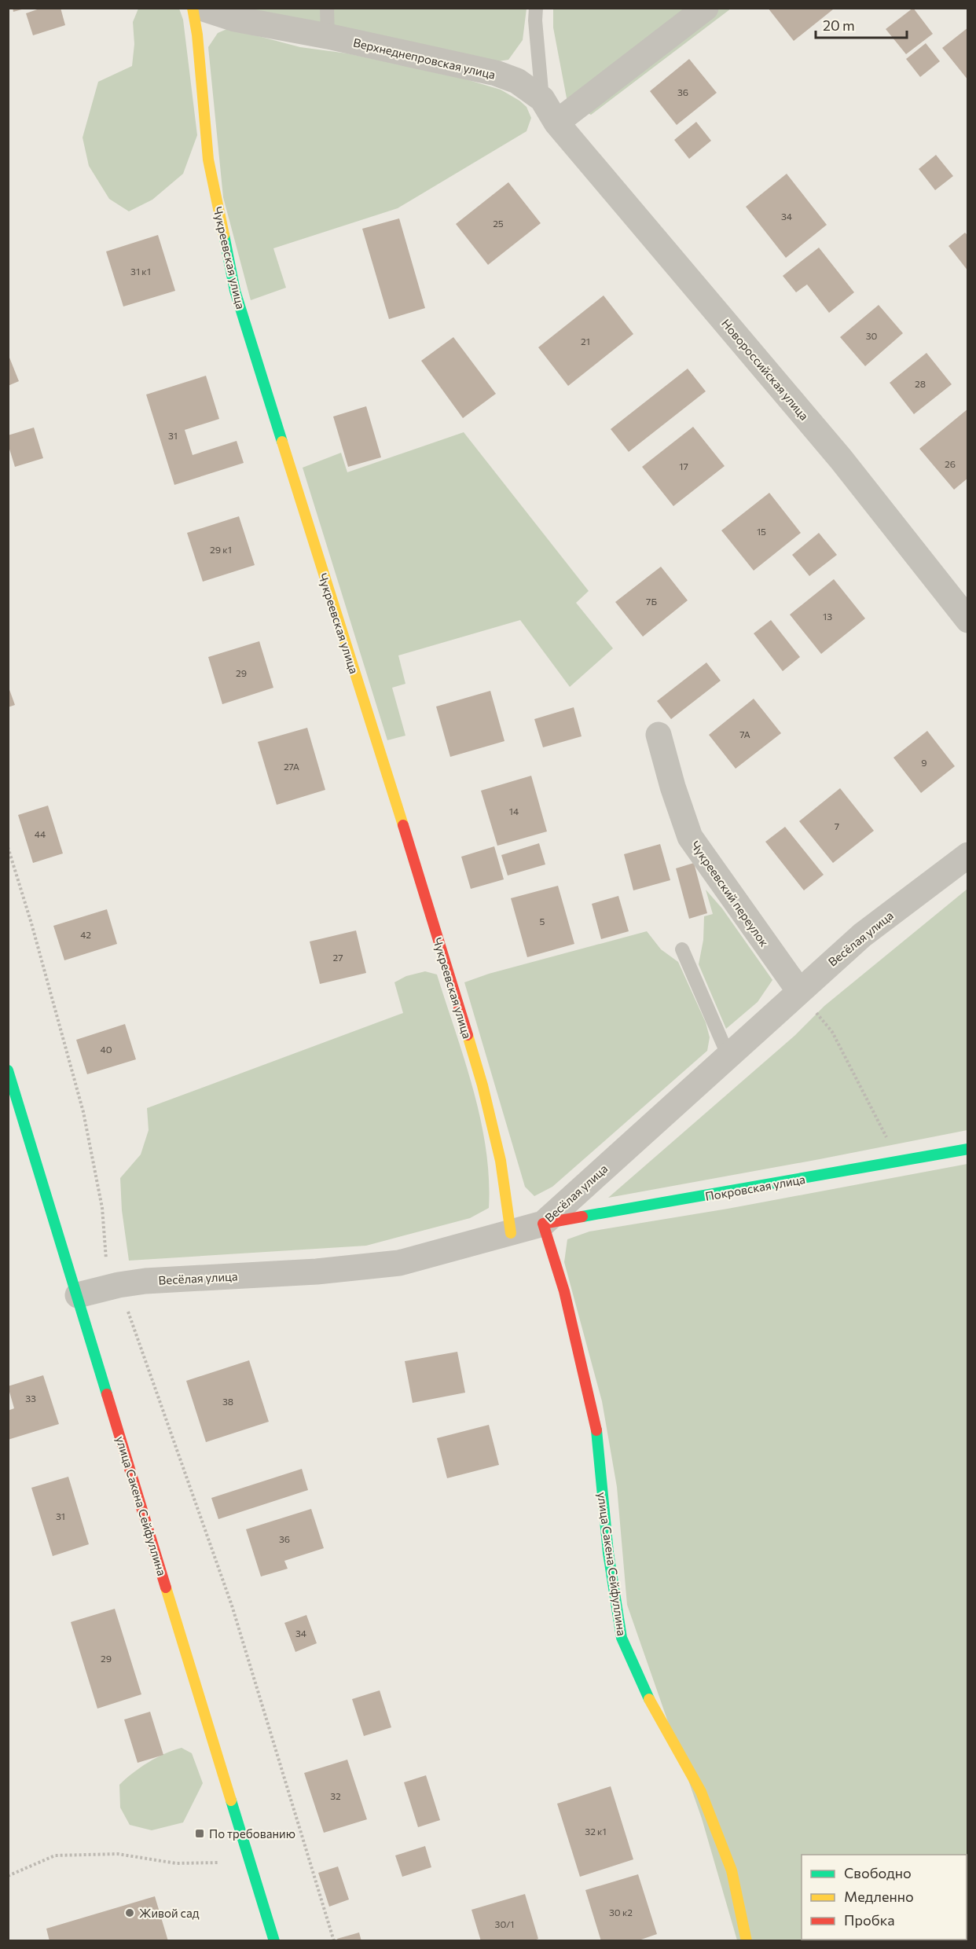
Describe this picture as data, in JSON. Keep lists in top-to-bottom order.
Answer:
{
  "streets": {
    "street": [
      "Верхнеднепровская улица",
      "Чукреевская улица",
      "Новороссийская улица",
      "Чукреевский переулок",
      "Весёлая улица",
      "Покровская улица",
      "улица Сакена Сейфуллина"
    ]
  },
  "crossings": [
    ["Верхнеднепровская улица", "Новороссийская улица"],
    ["Чукреевская улица", "Весёлая улица"],
    ["Чукреевский переулок", "Весёлая улица"],
    ["Весёлая улица", "Покровская улица"],
    ["Весёлая улица", "улица Сакена Сейфуллина"],
    ["Покровская улица", "улица Сакена Сейфуллина"]
  ],
  "places": {
    "transit": ["По требованию"],
    "other": ["Живой сад"]
  },
  "house_numbers": [
    "36",
    "34",
    "25",
    "31 к1",
    "30",
    "21",
    "28",
    "31",
    "26",
    "17",
    "15",
    "29 к1",
    "7Б",
    "13",
    "29",
    "7А",
    "9",
    "27А",
    "14",
    "7",
    "44",
    "5",
    "42",
    "27",
    "40",
    "33",
    "38",
    "31",
    "36",
    "34",
    "29",
    "32",
    "32 к1",
    "30 к2",
    "30/1"
  ],
  "legend": ["Свободно", "Медленно", "Пробка"],
  "scale_bar": "20 m"
}
